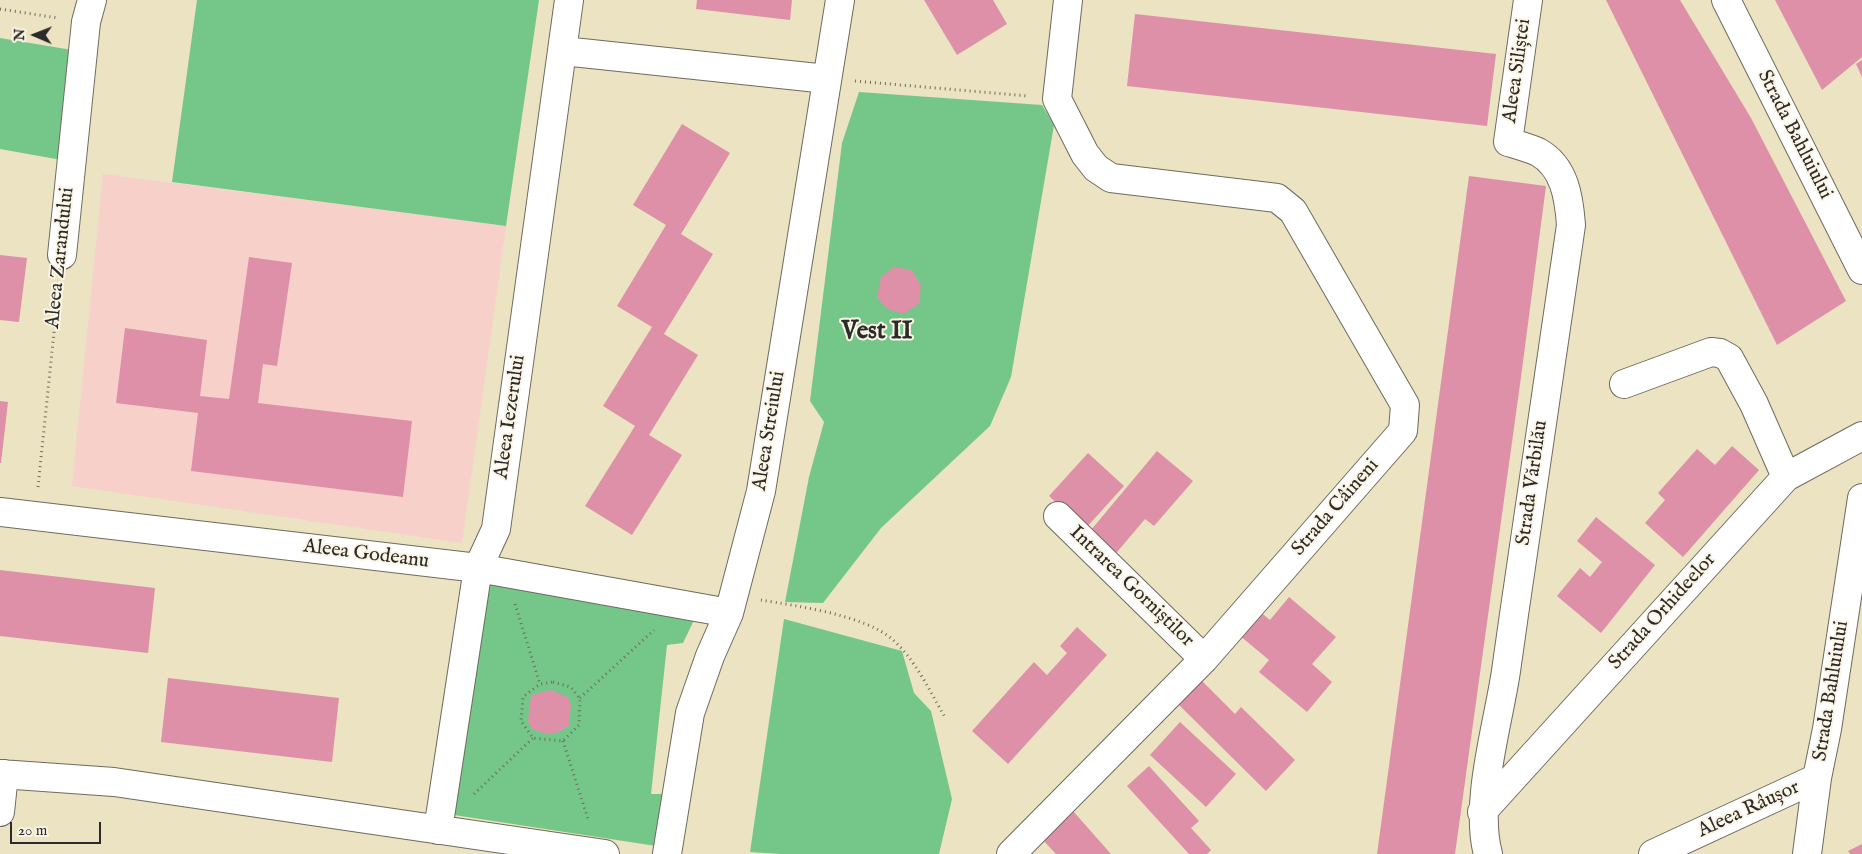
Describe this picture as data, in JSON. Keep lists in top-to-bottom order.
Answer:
{
  "streets": {
    "street": [
      "Aleea Siliștei",
      "Strada Bahluiului",
      "Aleea Zarandului",
      "Aleea Iezerului",
      "Aleea Streiului",
      "Strada Vărbilău",
      "Strada Câineni",
      "Aleea Godeanu",
      "Intrarea Gorniștilor",
      "Strada Orhideelor",
      "Aleea Râușor"
    ]
  },
  "crossings": [
    ["Aleea Siliștei", "Strada Vărbilău"],
    ["Strada Bahluiului", "Aleea Râușor"],
    ["Aleea Zarandului", "Aleea Godeanu"],
    ["Aleea Iezerului", "Aleea Godeanu"],
    ["Aleea Streiului", "Aleea Godeanu"],
    ["Strada Vărbilău", "Strada Orhideelor"],
    ["Strada Câineni", "Intrarea Gorniștilor"]
  ],
  "districts": ["Vest II"],
  "scale_bar": "20 m",
  "north": "left"
}
